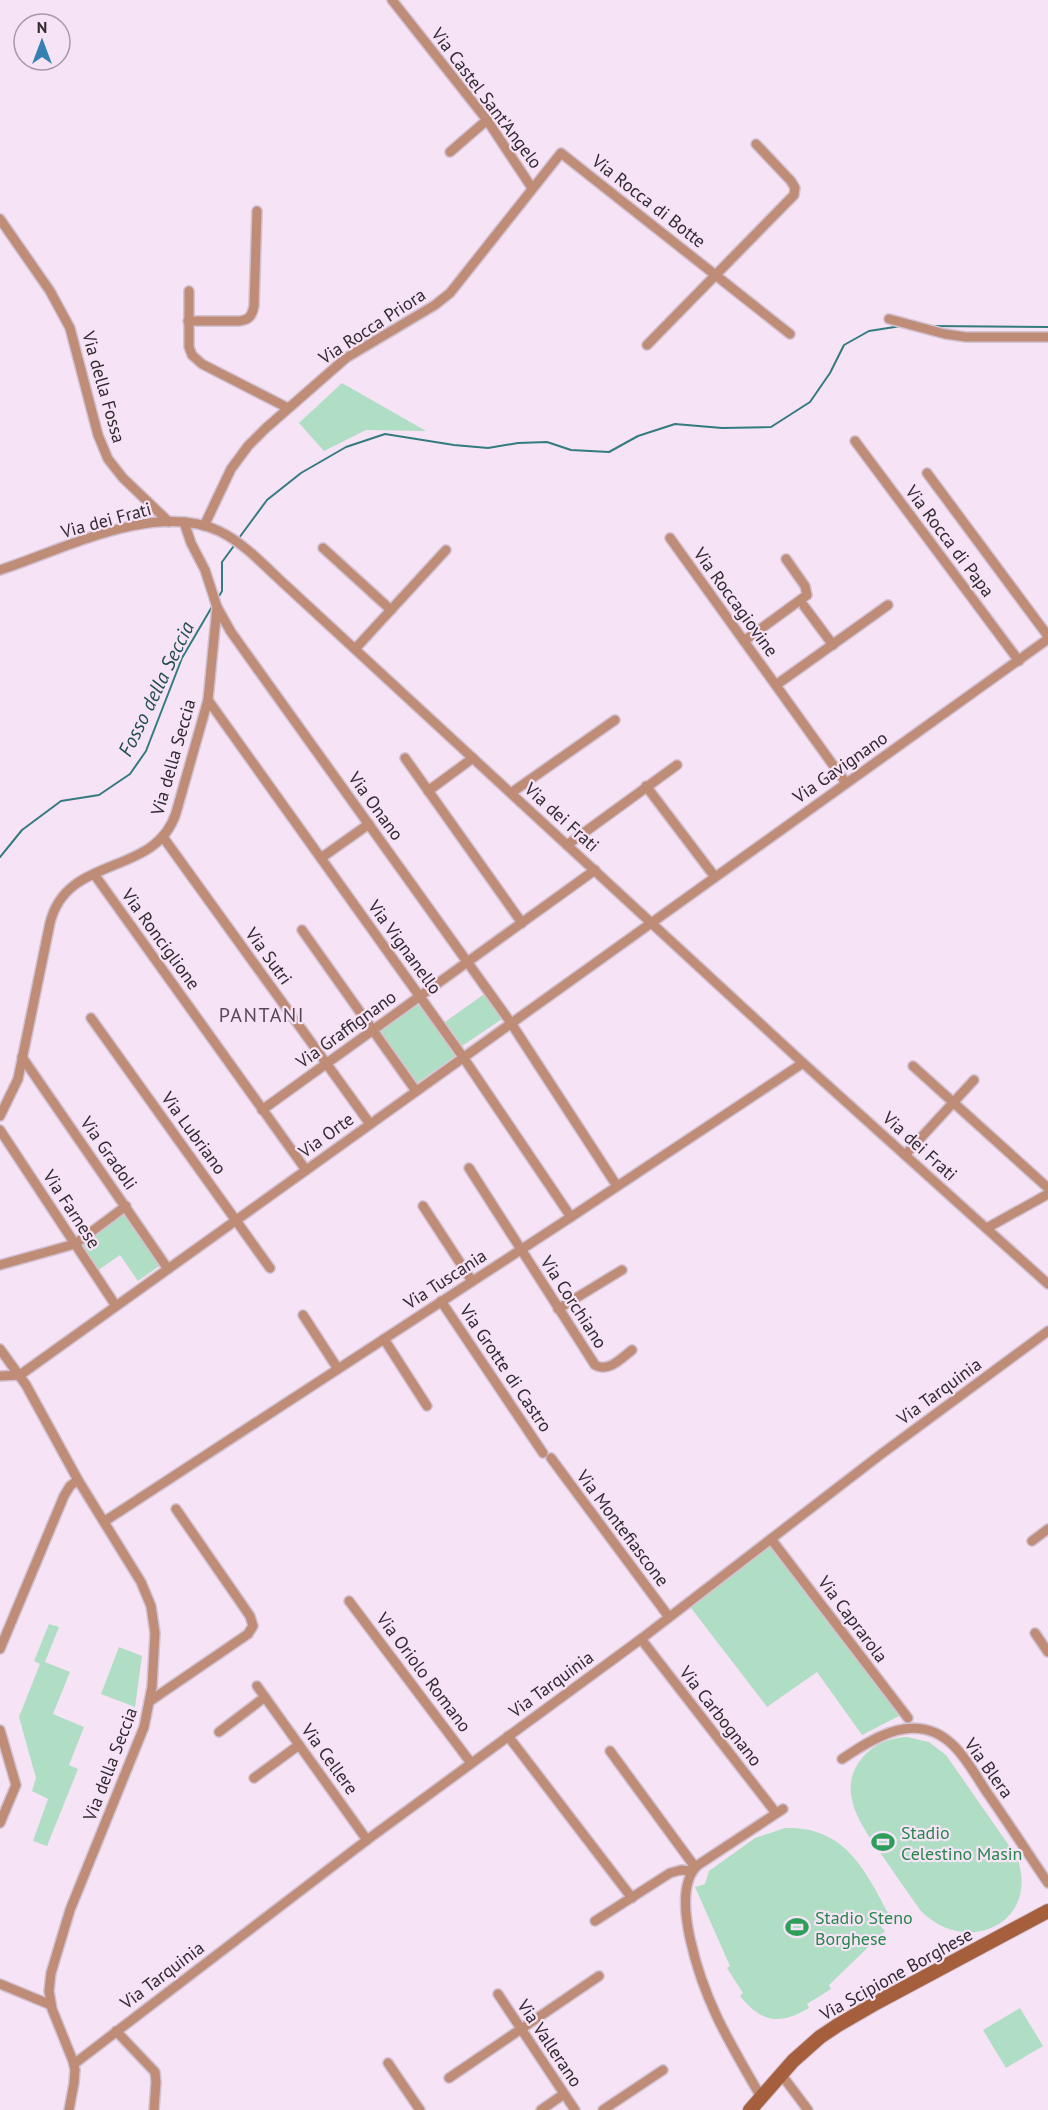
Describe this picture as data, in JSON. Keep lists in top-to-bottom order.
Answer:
{
  "streets": {
    "main road": ["Via Scipione Borghese"],
    "street": [
      "Via Castel Sant'Angelo",
      "Via Rocca di Botte",
      "Via Rocca Priora",
      "Via della Fossa",
      "Via dei Frati",
      "Via Rocca di Papa",
      "Via Roccagiovine",
      "Via della Seccia",
      "Via Gavignano",
      "Via Onano",
      "Via Ronciglione",
      "Via Vignanello",
      "Via Sutri",
      "Via Graffignano",
      "Via Lubriano",
      "Via Orte",
      "Via Gradoli",
      "Via Farnese",
      "Via Tuscania",
      "Via Corchiano",
      "Via Grotte di Castro",
      "Via Tarquinia",
      "Via Montefiascone",
      "Via Caprarola",
      "Via Oriolo Romano",
      "Via Carbognano",
      "Via Cellere",
      "Via Blera",
      "Via Vallerano"
    ]
  },
  "crossings": [
    ["Via Castel Sant'Angelo", "Via Rocca Priora"],
    ["Via Rocca di Botte", "Via Rocca Priora"],
    ["Via Rocca Priora", "Via dei Frati"],
    ["Via della Fossa", "Via dei Frati"],
    ["Via dei Frati", "Via della Seccia"],
    ["Via dei Frati", "Via Gavignano"],
    ["Via dei Frati", "Via Graffignano"],
    ["Via dei Frati", "Via Orte"],
    ["Via dei Frati", "Via Tuscania"],
    ["Via Rocca di Papa", "Via Gavignano"],
    ["Via Roccagiovine", "Via Gavignano"],
    ["Via della Seccia", "Via Onano"],
    ["Via della Seccia", "Via Ronciglione"],
    ["Via della Seccia", "Via Vignanello"],
    ["Via della Seccia", "Via Sutri"],
    ["Via della Seccia", "Via Orte"],
    ["Via della Seccia", "Via Gradoli"],
    ["Via della Seccia", "Via Tuscania"],
    ["Via della Seccia", "Via Tarquinia"],
    ["Via Gavignano", "Via Orte"],
    ["Via Onano", "Via Graffignano"],
    ["Via Onano", "Via Orte"],
    ["Via Onano", "Via Tuscania"],
    ["Via Ronciglione", "Via Graffignano"],
    ["Via Ronciglione", "Via Orte"],
    ["Via Vignanello", "Via Graffignano"],
    ["Via Vignanello", "Via Orte"],
    ["Via Vignanello", "Via Tuscania"],
    ["Via Sutri", "Via Graffignano"],
    ["Via Sutri", "Via Orte"],
    ["Via Lubriano", "Via Orte"],
    ["Via Orte", "Via Gradoli"],
    ["Via Orte", "Via Farnese"],
    ["Via Tuscania", "Via Corchiano"],
    ["Via Tuscania", "Via Grotte di Castro"],
    ["Via Grotte di Castro", "Via Montefiascone"],
    ["Via Tarquinia", "Via Montefiascone"],
    ["Via Tarquinia", "Via Caprarola"],
    ["Via Tarquinia", "Via Oriolo Romano"],
    ["Via Tarquinia", "Via Carbognano"],
    ["Via Tarquinia", "Via Cellere"]
  ],
  "districts": ["PANTANI"],
  "water": ["Fosso della Seccia"],
  "places": {
    "sports": ["Stadio Celestino Masin", "Stadio Steno Borghese"]
  },
  "north": "top"
}
